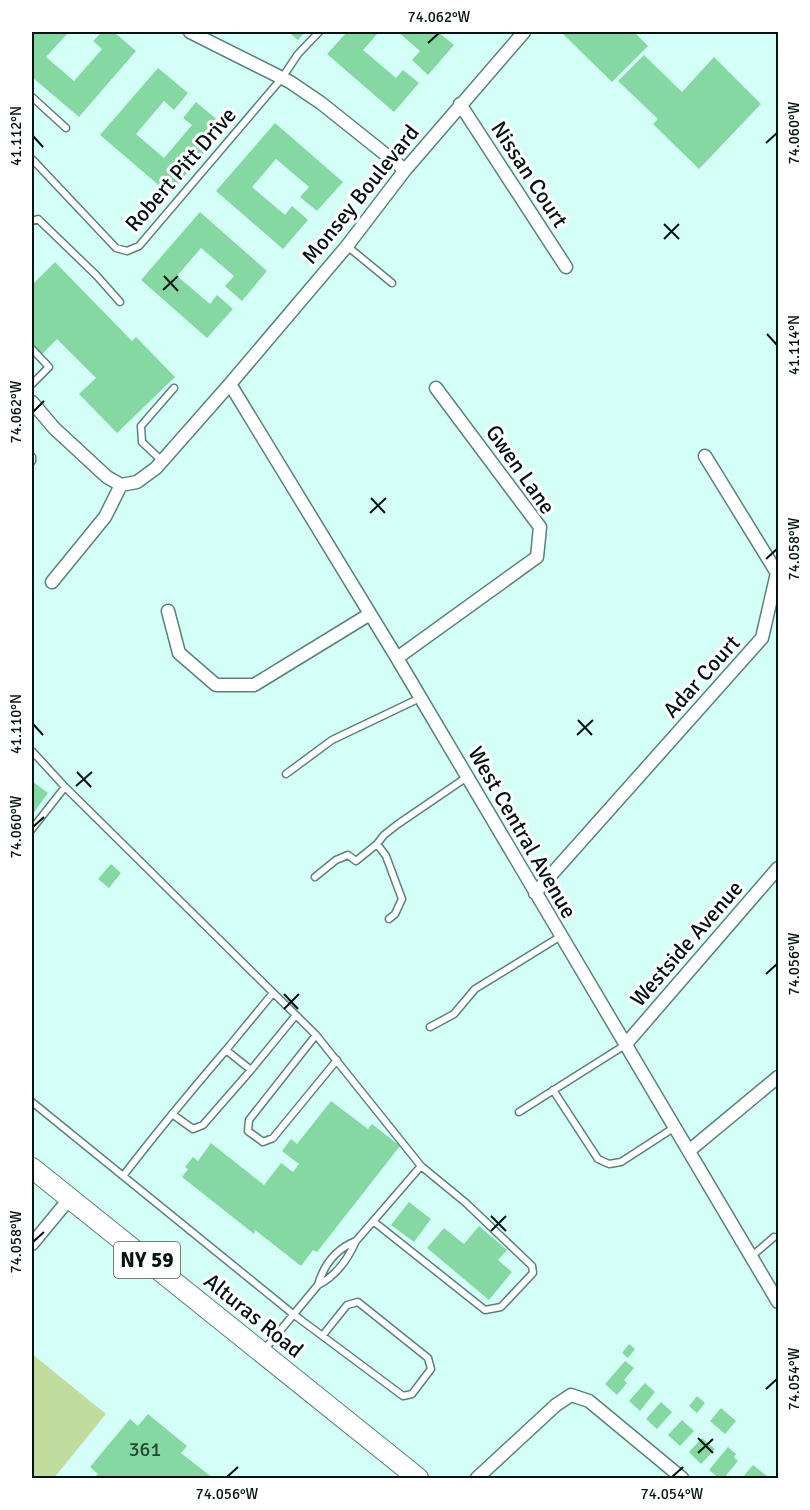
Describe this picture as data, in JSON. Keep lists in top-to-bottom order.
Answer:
{
  "streets": {
    "main road": ["NY 59", "Alturas Road"],
    "street": [
      "Nissan Court",
      "Monsey Boulevard",
      "Gwen Lane",
      "Adar Court",
      "West Central Avenue",
      "Westside Avenue"
    ],
    "lane": ["Robert Pitt Drive"]
  },
  "crossings": [
    ["Nissan Court", "Monsey Boulevard"],
    ["Monsey Boulevard", "West Central Avenue"],
    ["Gwen Lane", "West Central Avenue"],
    ["Adar Court", "West Central Avenue"],
    ["West Central Avenue", "Westside Avenue"]
  ],
  "house_numbers": ["361"],
  "coordinates": [
    "74.062°W",
    "74.060°W",
    "41.112°N",
    "41.114°N",
    "74.058°W",
    "41.110°N",
    "74.056°W",
    "74.054°W"
  ]
}
